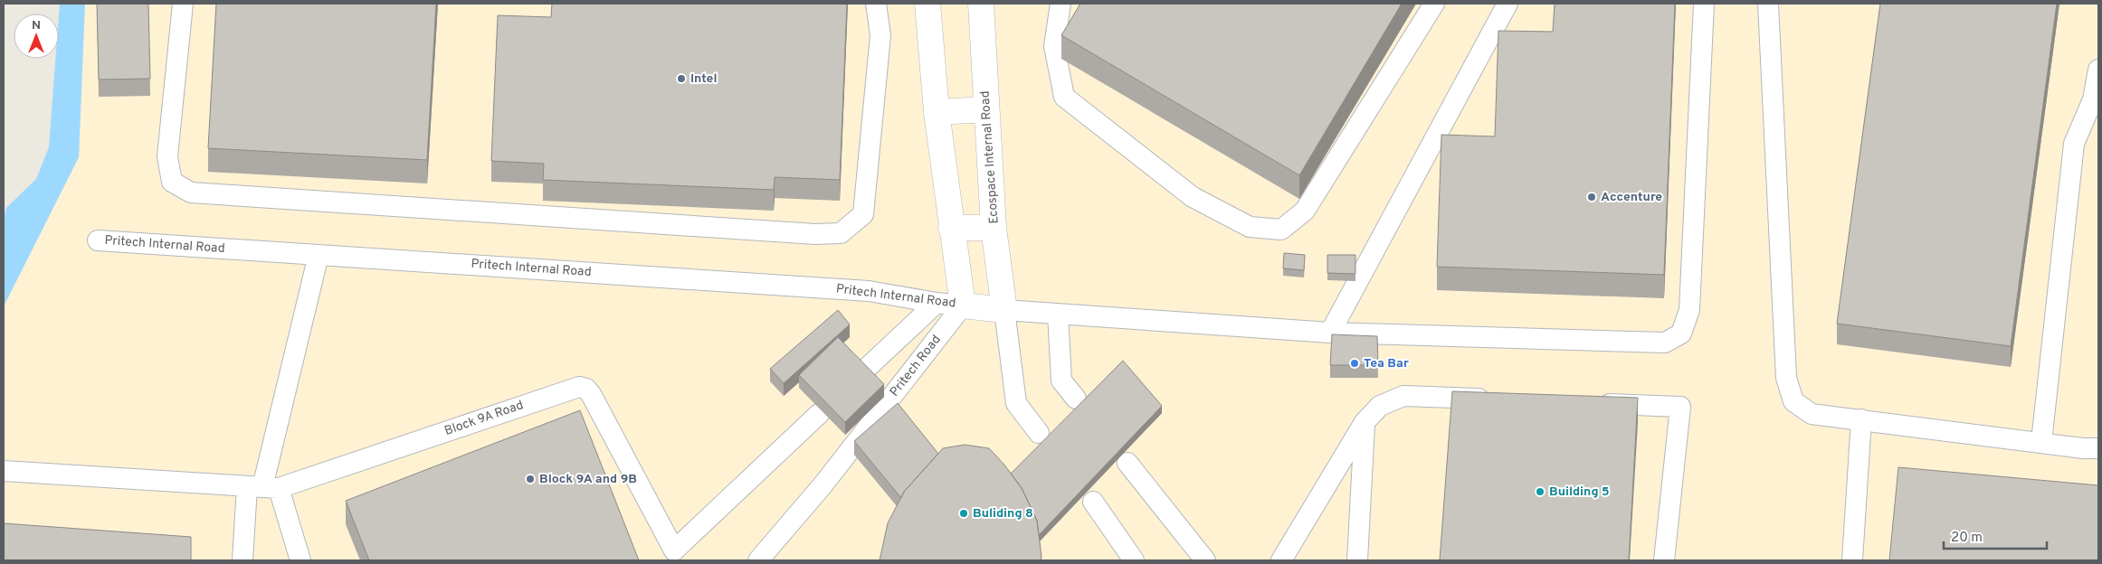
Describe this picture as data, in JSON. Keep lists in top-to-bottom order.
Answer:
{
  "streets": {
    "street": ["Ecospace Internal Road"],
    "lane": ["Pritech Internal Road", "Pritech Road", "Block 9A Road"]
  },
  "crossings": [
    ["Pritech Internal Road", "Pritech Road"]
  ],
  "places": [
    "Intel",
    "Accenture",
    "Tea Bar",
    "Block 9A and 9B",
    "Building 5",
    "Buliding 8"
  ],
  "scale_bar": "20 m",
  "north": "top"
}
